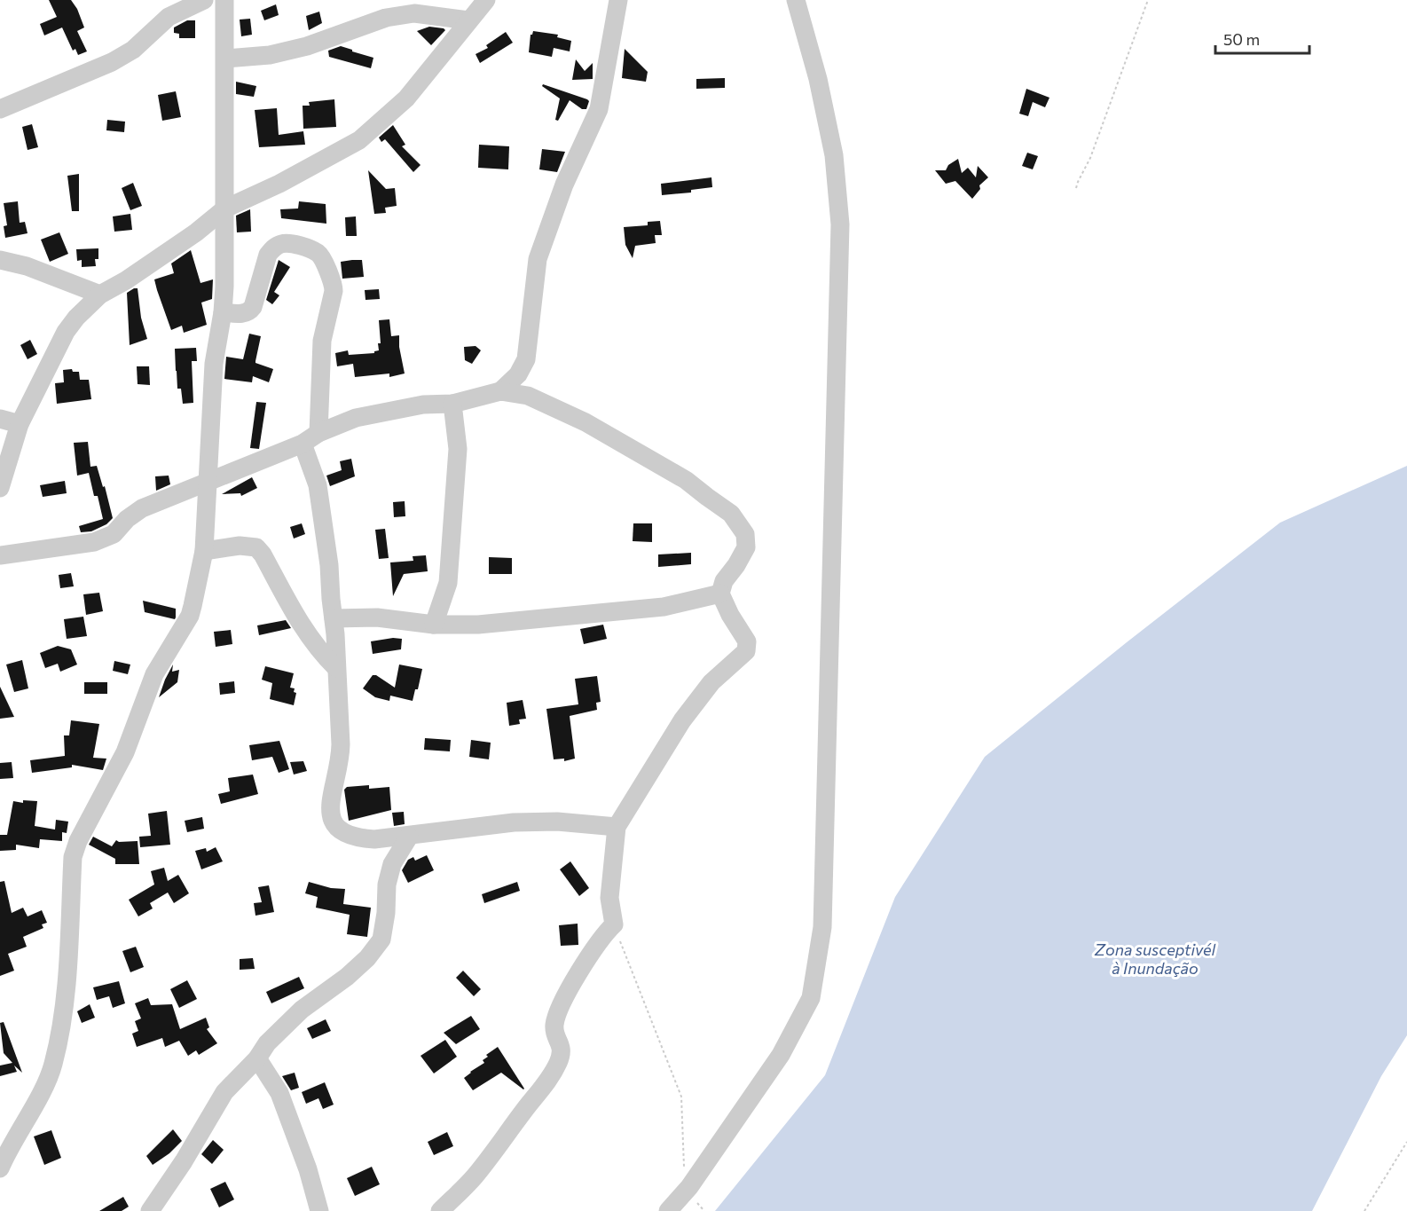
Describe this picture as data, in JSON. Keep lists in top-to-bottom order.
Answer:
{
  "water": ["Zona susceptivél à Inundação"],
  "scale_bar": "50 m"
}
